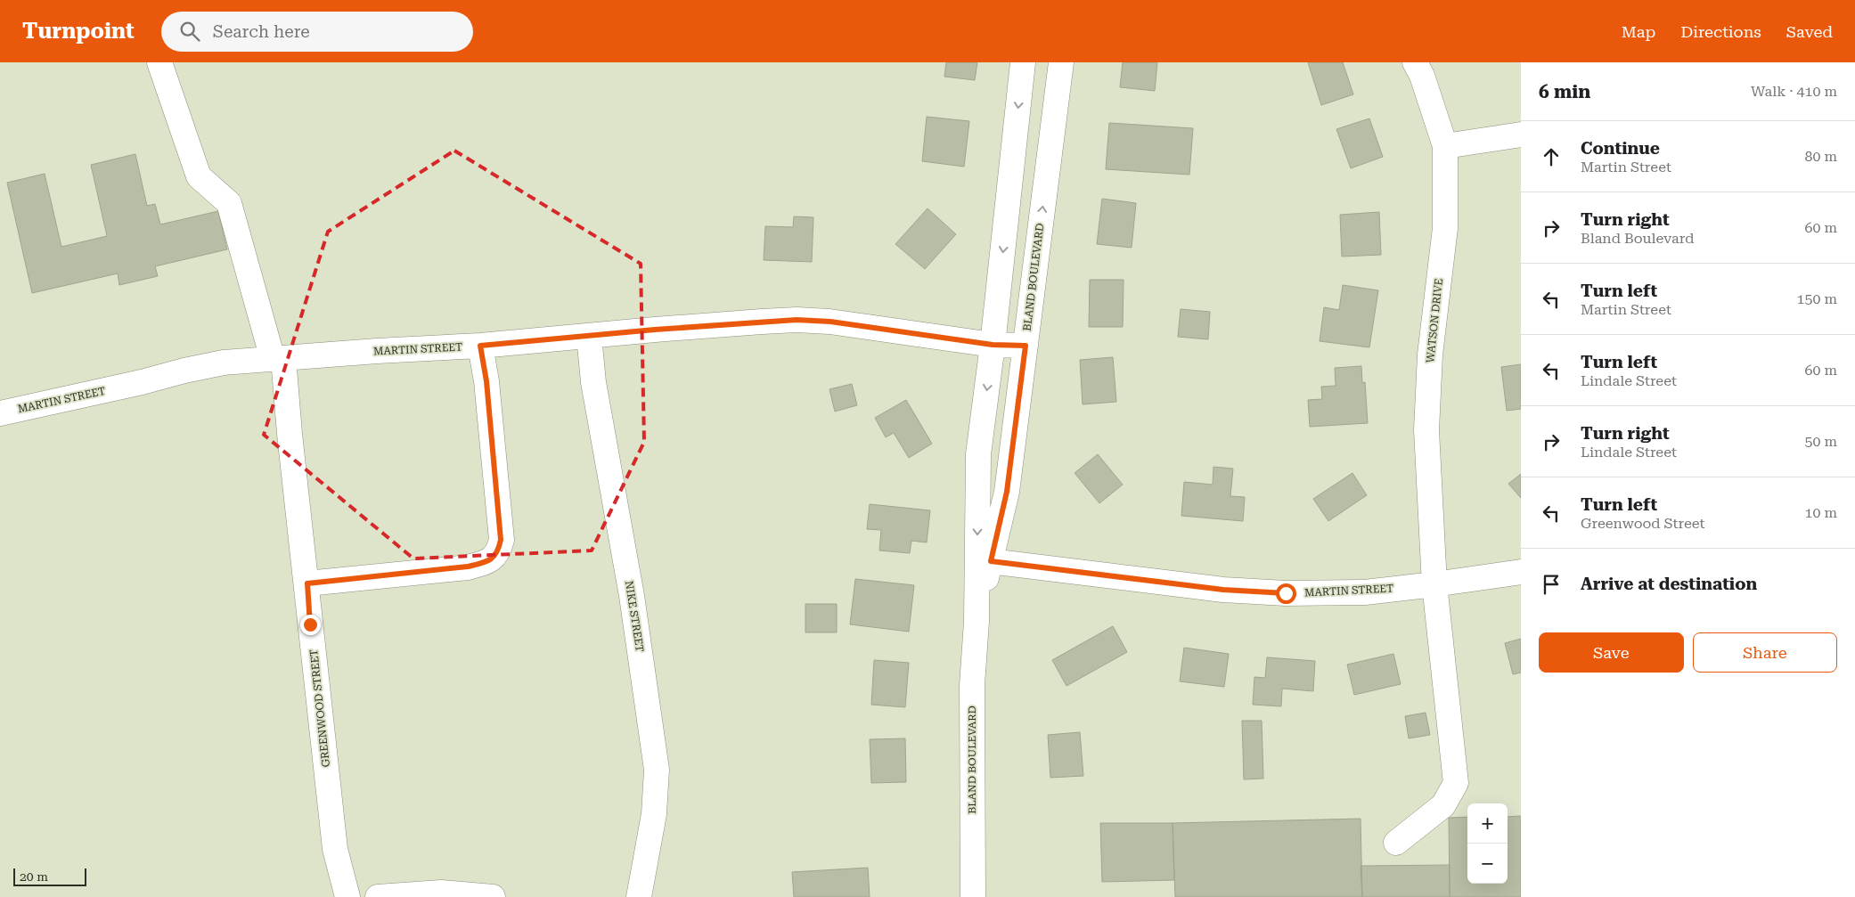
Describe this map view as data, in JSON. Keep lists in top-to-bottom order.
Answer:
{
  "streets": {
    "street": [
      "BLAND BOULEVARD",
      "WATSON DRIVE",
      "MARTIN STREET",
      "NIKE STREET",
      "GREENWOOD STREET"
    ]
  },
  "crossings": [
    ["BLAND BOULEVARD", "MARTIN STREET"],
    ["WATSON DRIVE", "MARTIN STREET"],
    ["MARTIN STREET", "NIKE STREET"],
    ["MARTIN STREET", "GREENWOOD STREET"]
  ],
  "scale_bar": "20 m",
  "page": {
    "header": "Turnpoint",
    "search": "Search here",
    "nav": ["Map", "Directions", "Saved"],
    "heading": ["6 min", "Walk · 410 m"],
    "list": [
      ["Continue", "Martin Street", "80 m"],
      ["Turn right", "Bland Boulevard", "60 m"],
      ["Turn left", "Martin Street", "150 m"],
      ["Turn left", "Lindale Street", "60 m"],
      ["Turn right", "Lindale Street", "50 m"],
      ["Turn left", "Greenwood Street", "10 m"],
      "Arrive at destination"
    ],
    "buttons": ["Save", "Share"],
    "map_buttons": ["+", "−"],
    "scale": "20 m"
  }
}
